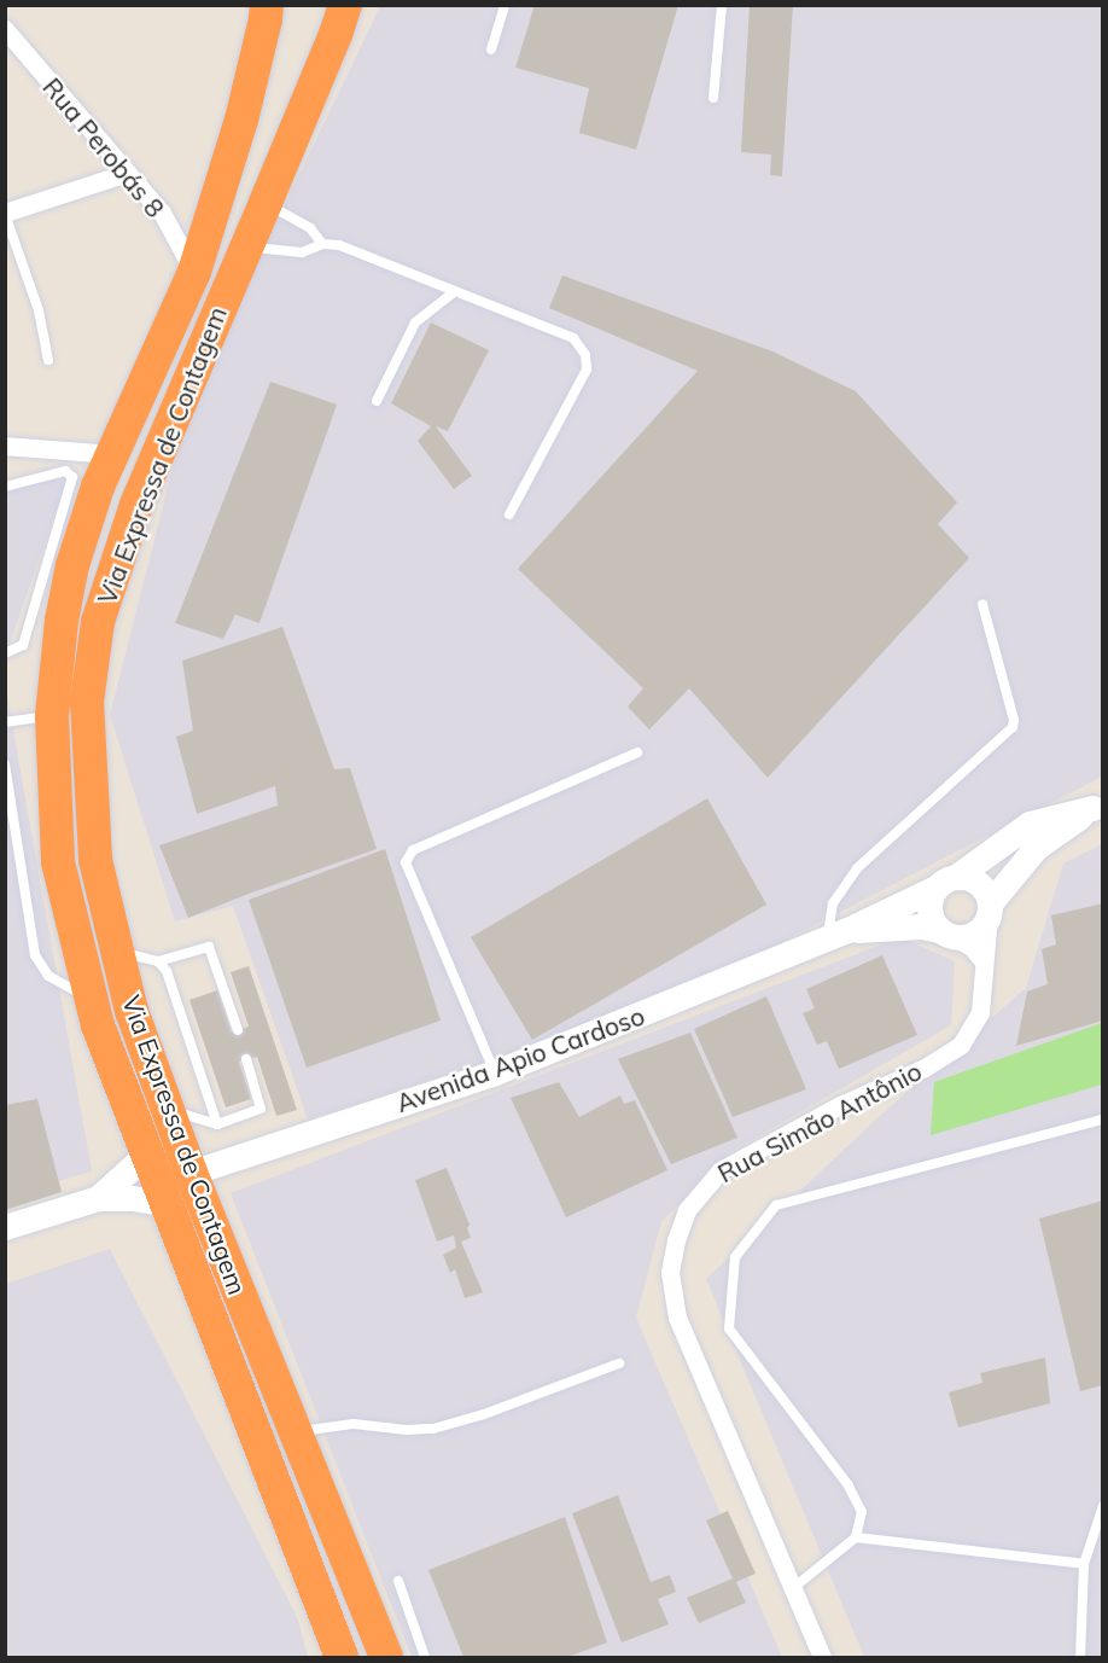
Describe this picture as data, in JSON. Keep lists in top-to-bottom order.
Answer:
{
  "streets": {
    "highway": ["Via Expressa de Contagem"],
    "street": ["Rua Perobás 8", "Avenida Apio Cardoso", "Rua Simão Antônio"]
  },
  "crossings": [
    ["Rua Perobás 8", "Via Expressa de Contagem"],
    ["Via Expressa de Contagem", "Avenida Apio Cardoso"],
    ["Avenida Apio Cardoso", "Rua Simão Antônio"]
  ]
}
